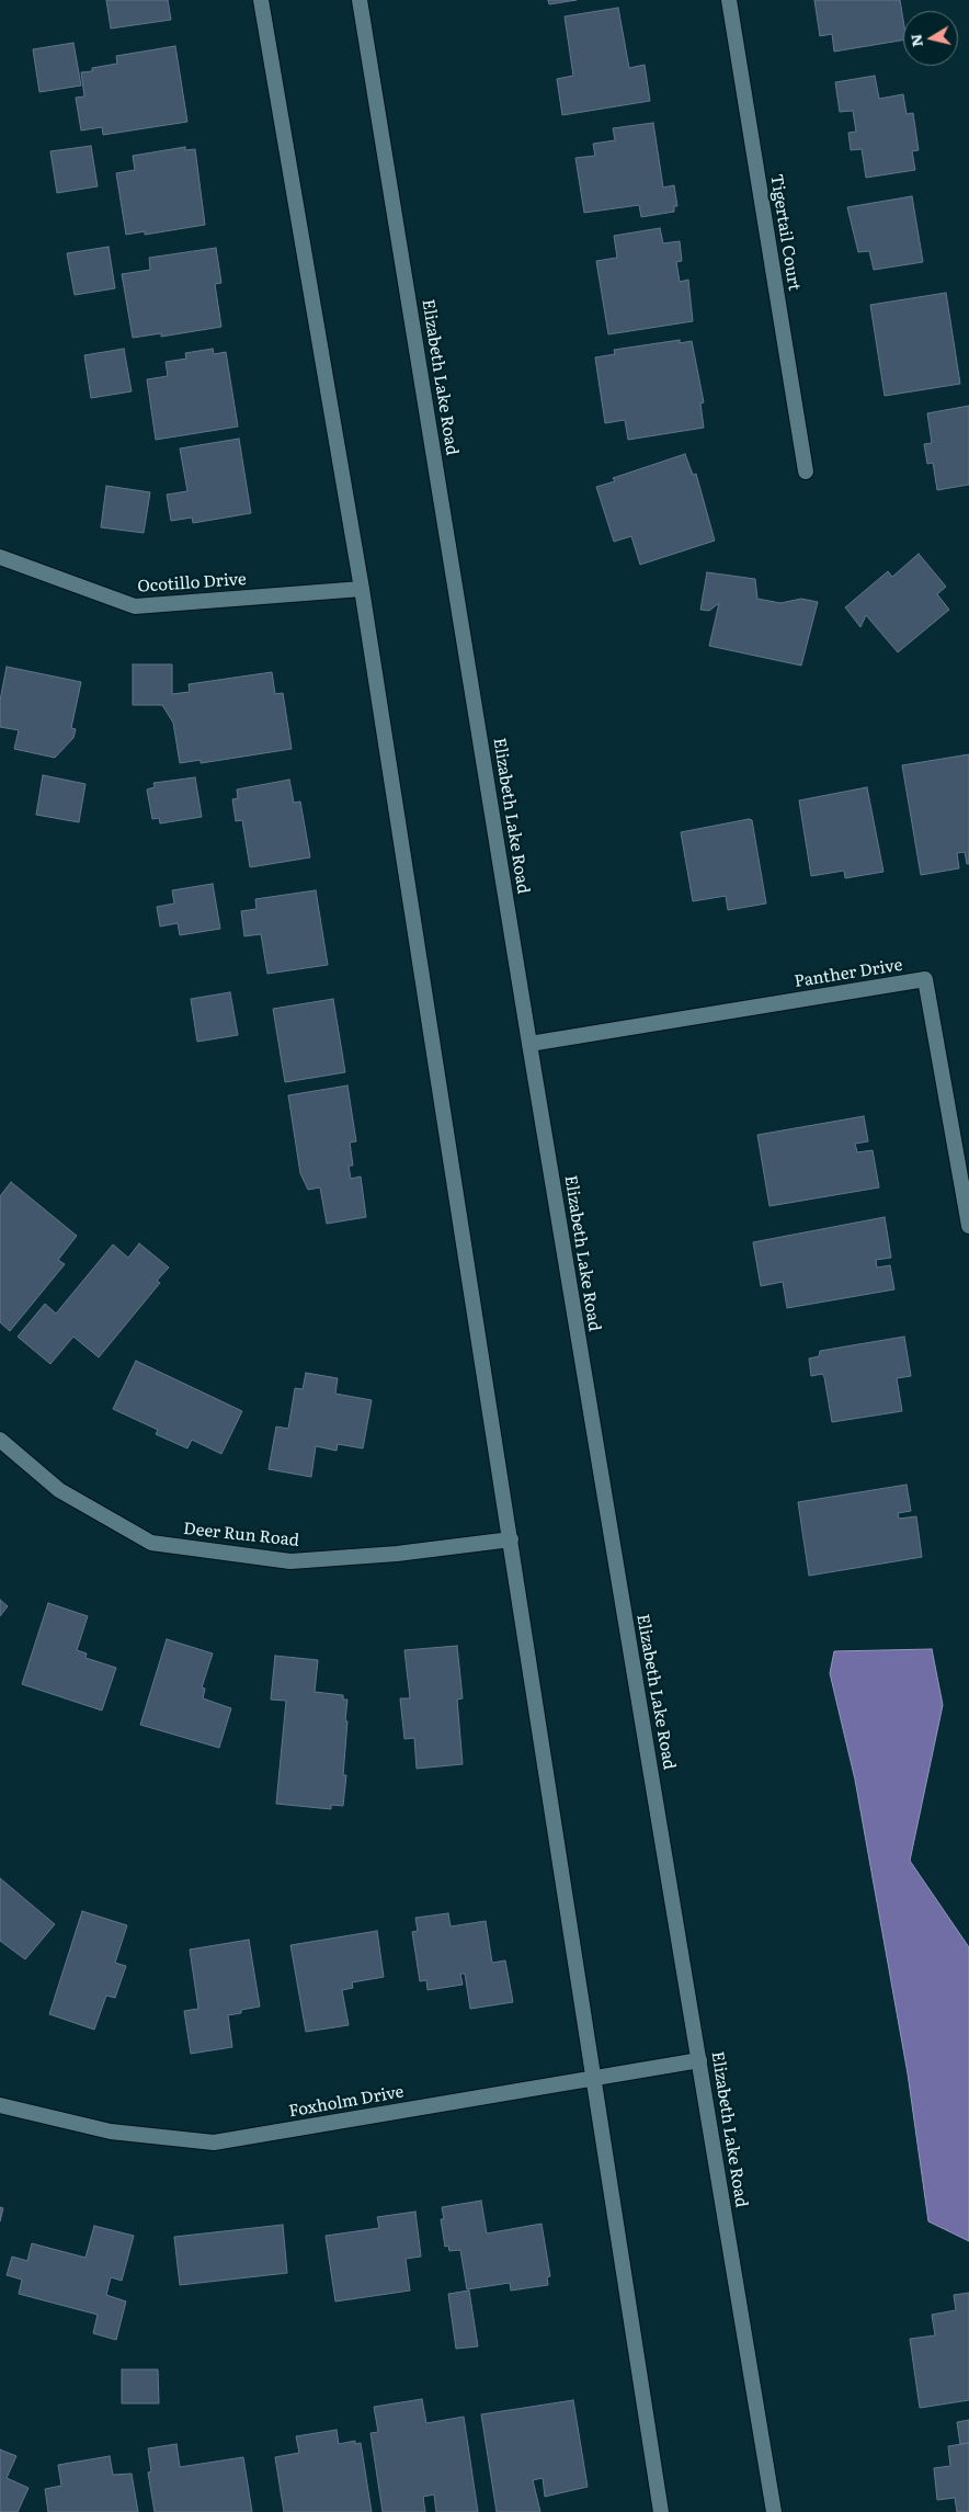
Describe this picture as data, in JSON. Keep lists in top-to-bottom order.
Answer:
{
  "streets": {
    "street": [
      "Tigertail Court",
      "Elizabeth Lake Road",
      "Ocotillo Drive",
      "Panther Drive",
      "Deer Run Road",
      "Foxholm Drive"
    ]
  },
  "crossings": [
    ["Elizabeth Lake Road", "Panther Drive"],
    ["Elizabeth Lake Road", "Foxholm Drive"]
  ],
  "north": "left"
}
